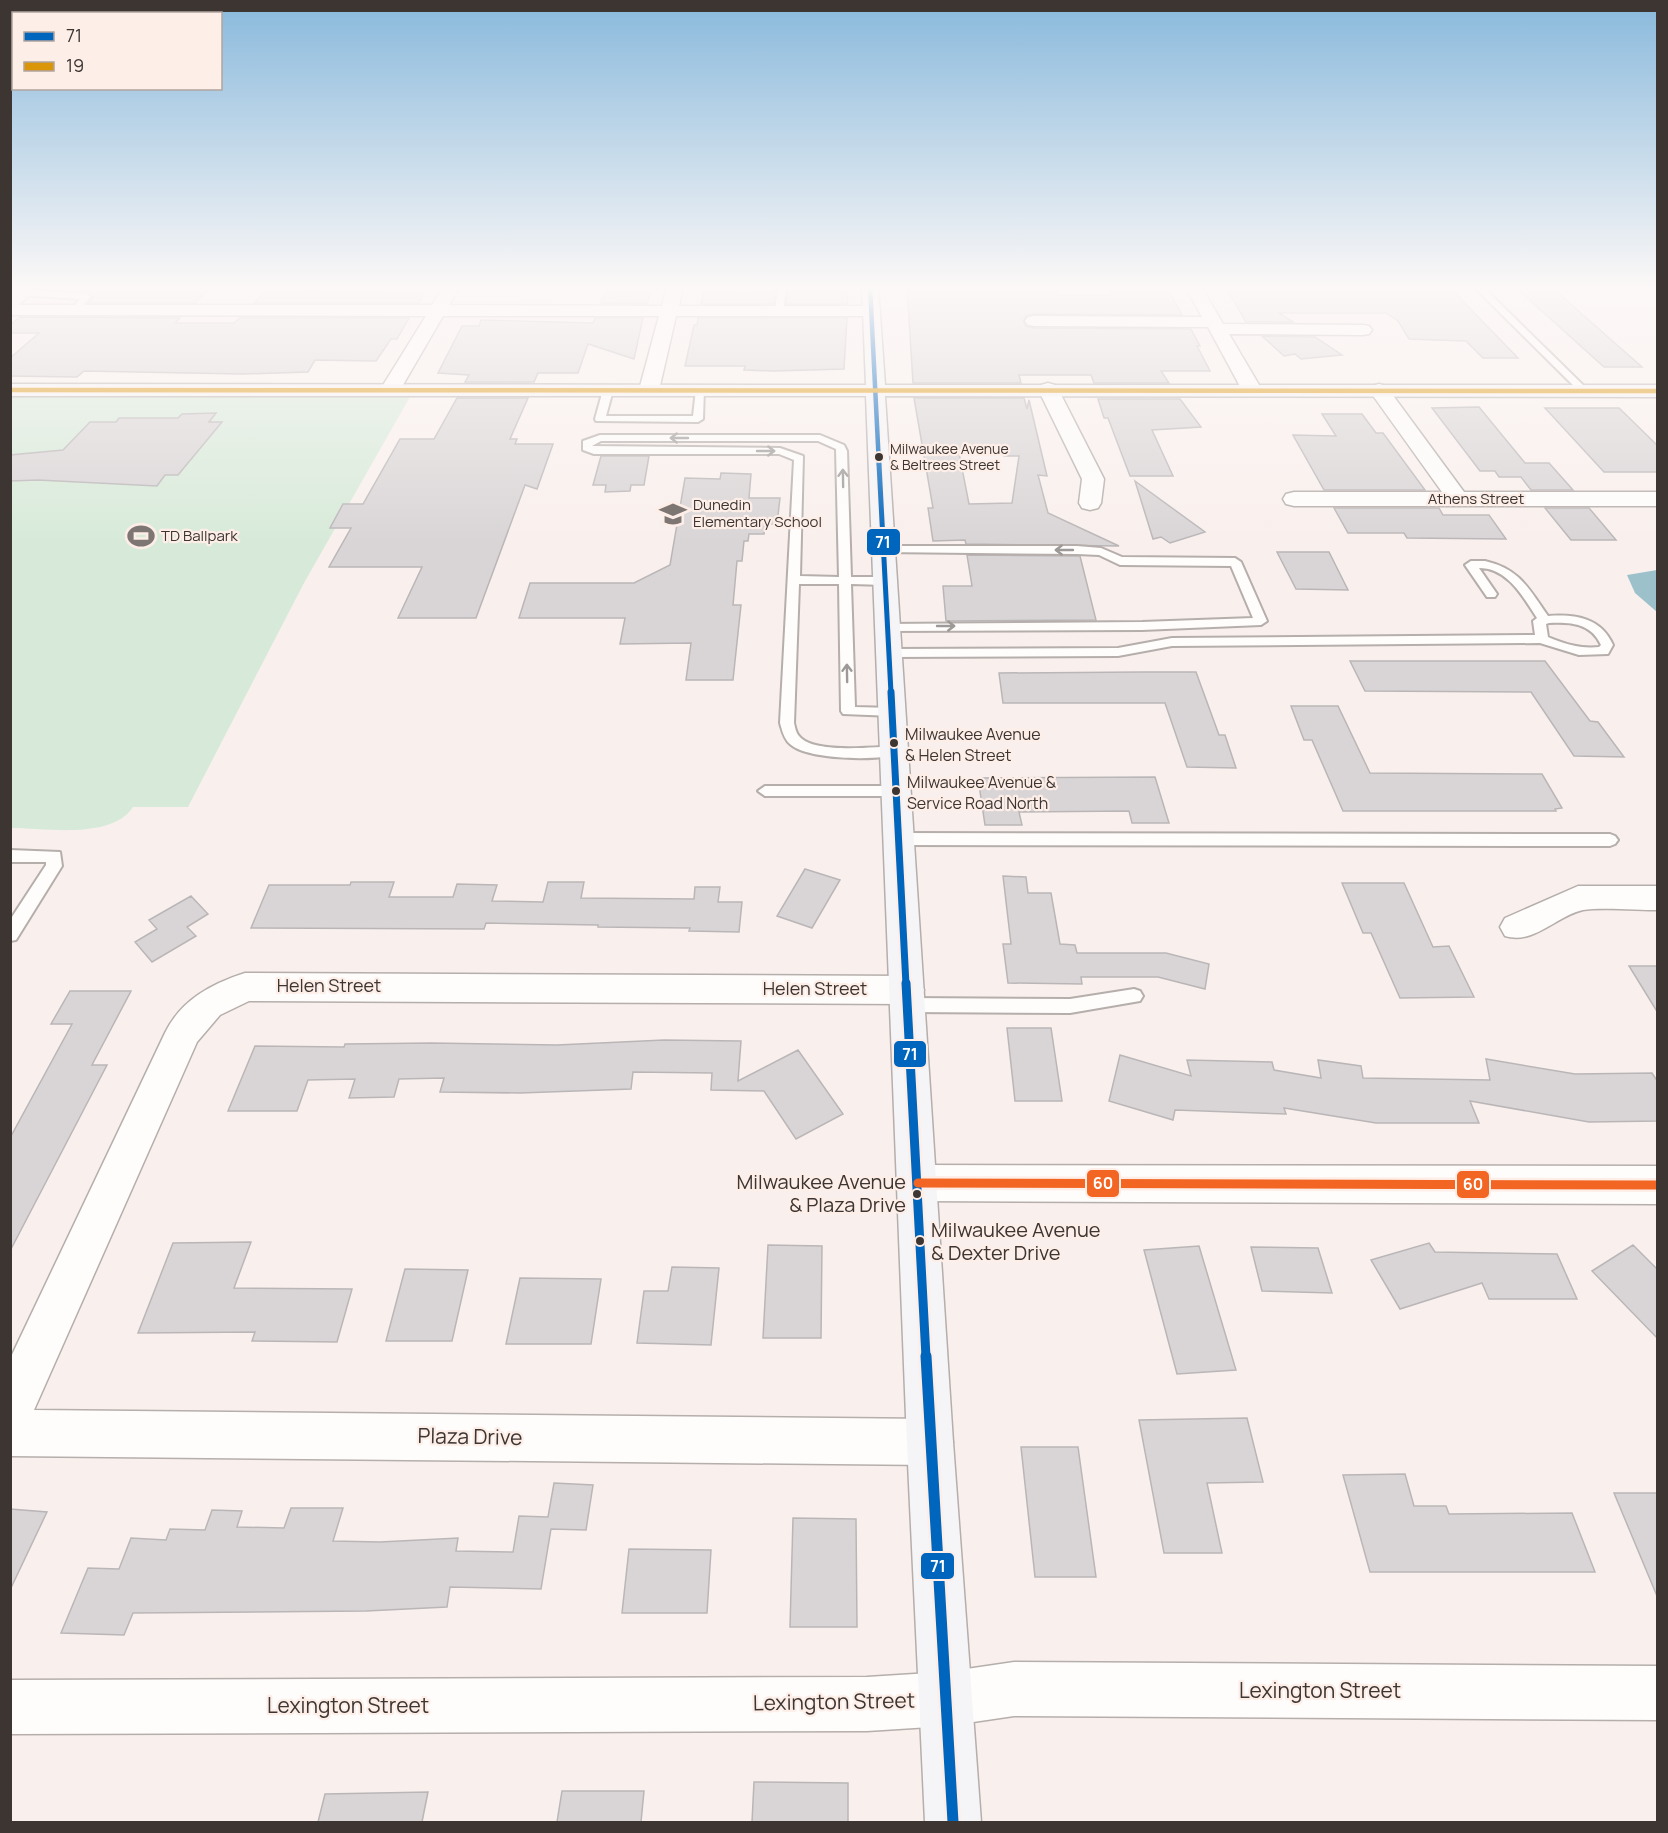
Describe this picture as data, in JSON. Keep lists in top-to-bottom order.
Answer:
{
  "streets": {
    "street": [
      "Athens Street",
      "Helen Street",
      "Plaza Drive",
      "Lexington Street"
    ]
  },
  "places": {
    "other": [
      "Milwaukee Avenue & Beltrees Street",
      "Milwaukee Avenue & Helen Street",
      "Milwaukee Avenue & Service Road North",
      "Milwaukee Avenue & Plaza Drive",
      "Milwaukee Avenue & Dexter Drive"
    ],
    "school or university": ["Dunedin Elementary School"],
    "sports": ["TD Ballpark"]
  },
  "lines": ["transit line 71", "transit line 19", "transit line 60"],
  "legend": ["71", "19"]
}
